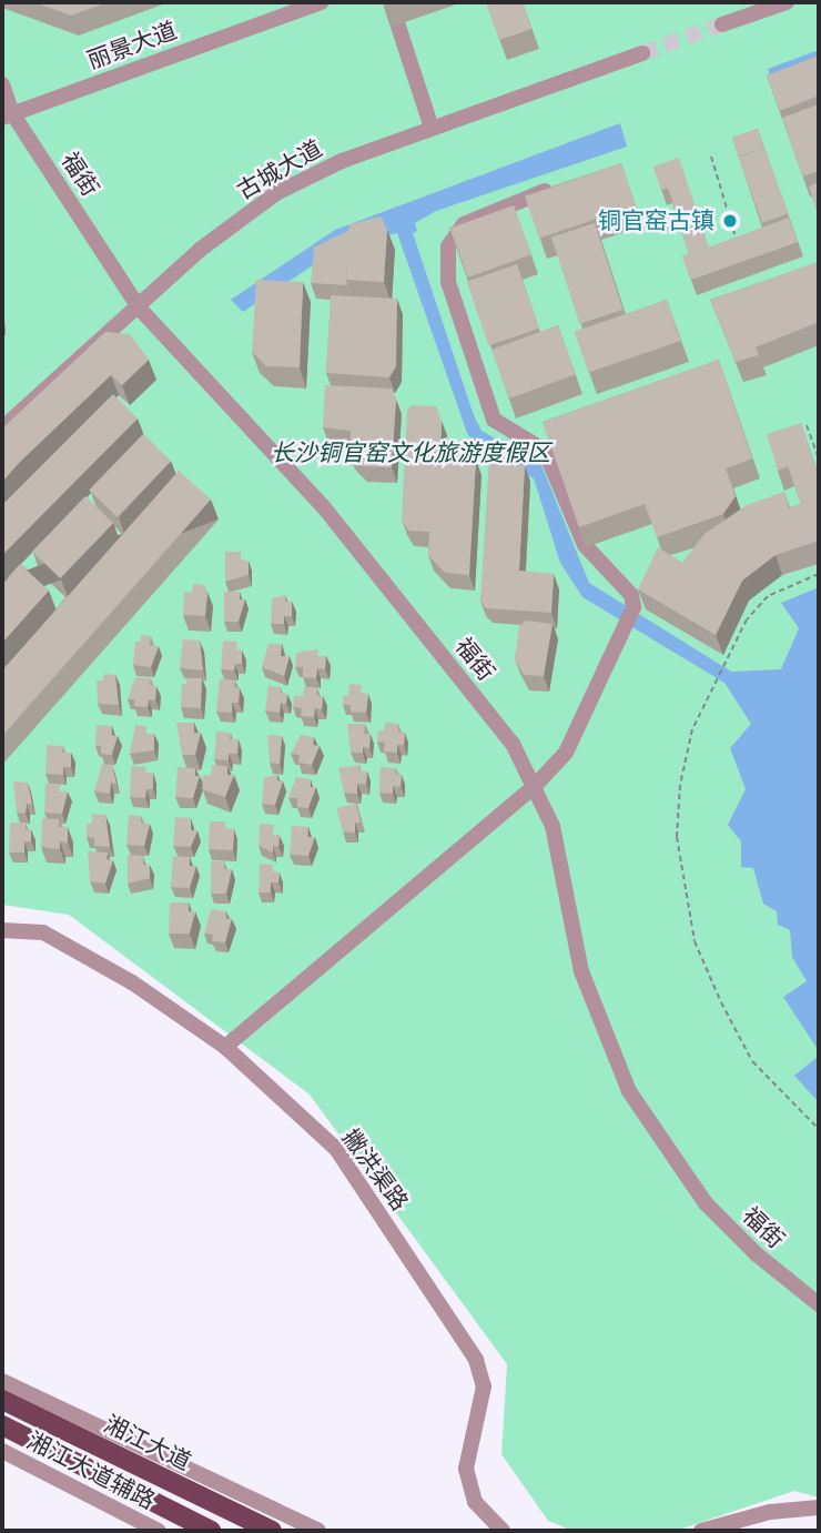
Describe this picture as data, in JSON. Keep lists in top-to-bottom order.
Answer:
{
  "streets": {
    "main road": ["湘江大道"],
    "street": [
      "丽景大道",
      "古城大道",
      "福街",
      "撇洪渠路",
      "湘江大道辅路"
    ]
  },
  "crossings": [
    ["丽景大道", "福街"],
    ["古城大道", "福街"]
  ],
  "parks": ["长沙铜官窑文化旅游度假区"],
  "places": ["铜官窑古镇"]
}
